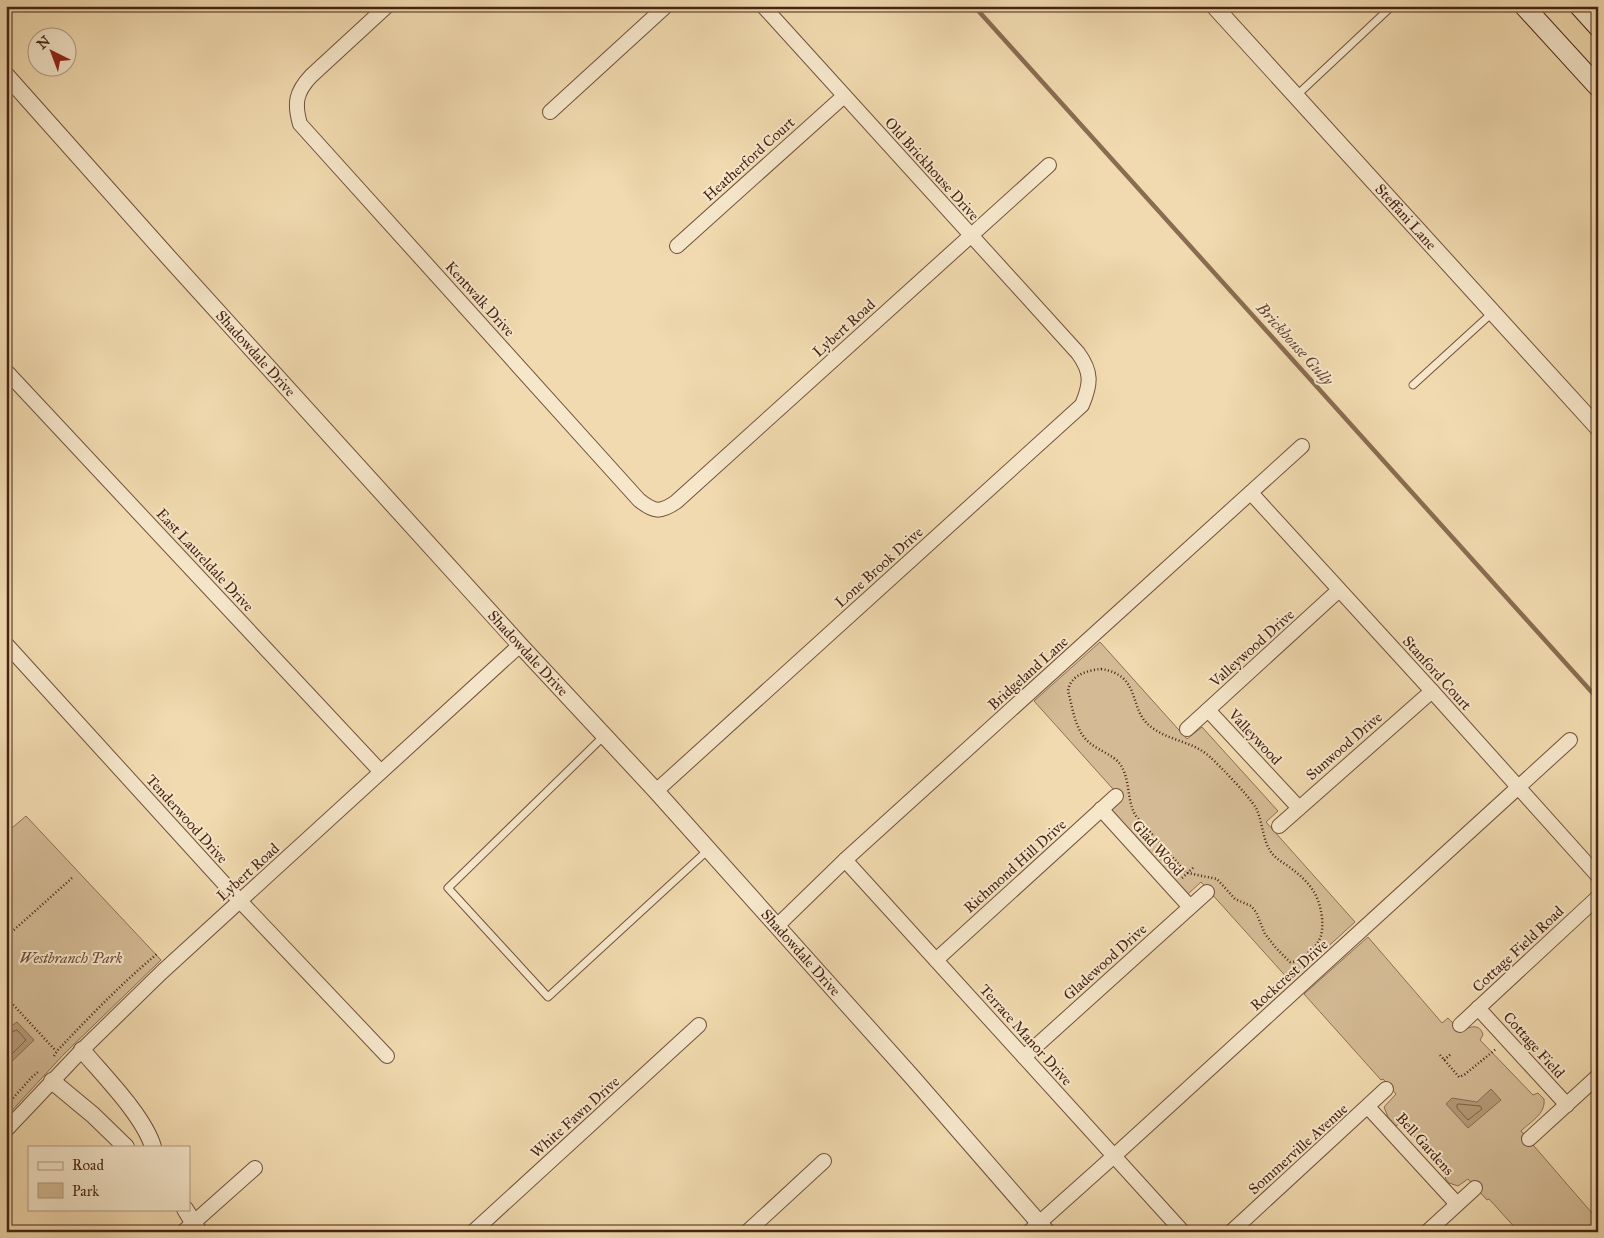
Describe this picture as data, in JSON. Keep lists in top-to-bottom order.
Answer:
{
  "streets": {
    "street": [
      "Heatherford Court",
      "Old Brickhouse Drive",
      "Steffani Lane",
      "Kentwalk Drive",
      "Lybert Road",
      "Shadowdale Drive",
      "East Laureldale Drive",
      "Lone Brook Drive",
      "Valleywood Drive",
      "Bridgeland Lane",
      "Stanford Court",
      "Valleywood",
      "Sunwood Drive",
      "Tenderwood Drive",
      "Glad Wood",
      "Richmond Hill Drive",
      "Cottage Field Road",
      "Gladewood Drive",
      "Rockcrest Drive",
      "Terrace Manor Drive",
      "Cottage Field",
      "White Fawn Drive",
      "Bell Gardens",
      "Sommerville Avenue"
    ]
  },
  "crossings": [
    ["Heatherford Court", "Old Brickhouse Drive"],
    ["Old Brickhouse Drive", "Lybert Road"],
    ["Old Brickhouse Drive", "Lone Brook Drive"],
    ["Kentwalk Drive", "Lybert Road"],
    ["Lybert Road", "Shadowdale Drive"],
    ["Lybert Road", "East Laureldale Drive"],
    ["Lybert Road", "Tenderwood Drive"],
    ["Shadowdale Drive", "Lone Brook Drive"],
    ["Shadowdale Drive", "Bridgeland Lane"],
    ["Shadowdale Drive", "Rockcrest Drive"],
    ["Valleywood Drive", "Stanford Court"],
    ["Valleywood Drive", "Valleywood"],
    ["Bridgeland Lane", "Stanford Court"],
    ["Bridgeland Lane", "Terrace Manor Drive"],
    ["Stanford Court", "Sunwood Drive"],
    ["Stanford Court", "Rockcrest Drive"],
    ["Valleywood", "Sunwood Drive"],
    ["Glad Wood", "Richmond Hill Drive"],
    ["Glad Wood", "Gladewood Drive"],
    ["Richmond Hill Drive", "Terrace Manor Drive"],
    ["Cottage Field Road", "Cottage Field"],
    ["Gladewood Drive", "Terrace Manor Drive"],
    ["Rockcrest Drive", "Terrace Manor Drive"],
    ["Bell Gardens", "Sommerville Avenue"]
  ],
  "water": ["Brickhouse Gully"],
  "parks": ["Westbranch Park"],
  "legend": ["Road", "Park"],
  "north": "top left"
}
